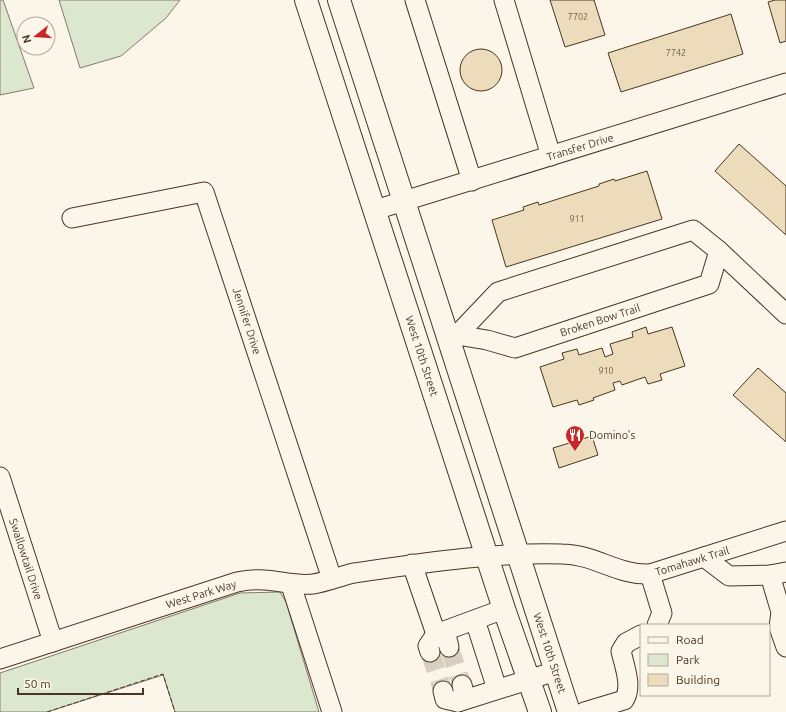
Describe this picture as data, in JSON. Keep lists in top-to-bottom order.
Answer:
{
  "streets": {
    "main road": ["West 10th Street"],
    "street": [
      "Transfer Drive",
      "Broken Bow Trail",
      "Jennifer Drive",
      "Swallowtail Drive",
      "Tomahawk Trail",
      "West Park Way"
    ]
  },
  "crossings": [
    ["Transfer Drive", "West 10th Street"],
    ["Broken Bow Trail", "West 10th Street"],
    ["Jennifer Drive", "West Park Way"],
    ["West 10th Street", "Tomahawk Trail"],
    ["West 10th Street", "West Park Way"],
    ["Swallowtail Drive", "West Park Way"],
    ["Tomahawk Trail", "West Park Way"]
  ],
  "places": {
    "restaurant": ["Domino's"]
  },
  "house_numbers": [
    "7702",
    "7742",
    "911",
    "910"
  ],
  "legend": ["Road", "Park", "Building"],
  "scale_bar": "50 m",
  "north": "left"
}
